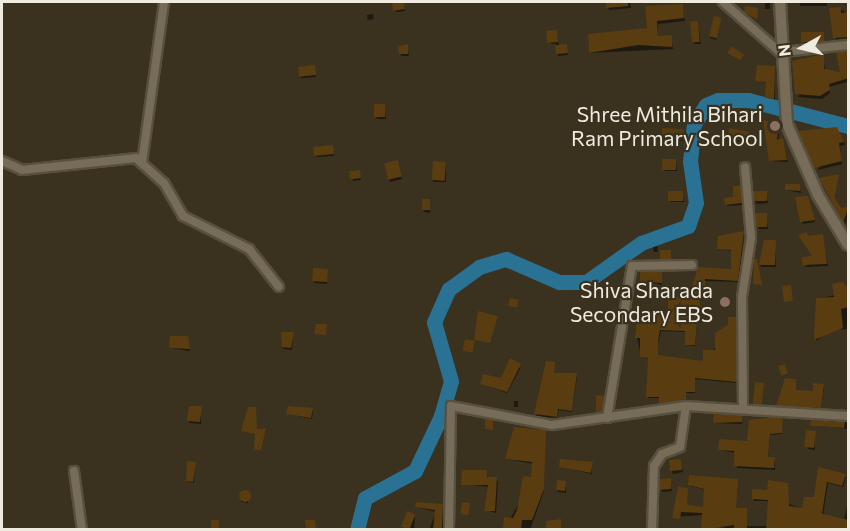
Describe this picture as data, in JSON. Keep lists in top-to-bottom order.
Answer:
{
  "places": ["Shree Mithila Bihari Ram Primary School", "Shiva Sharada Secondary EBS"],
  "north": "left"
}
